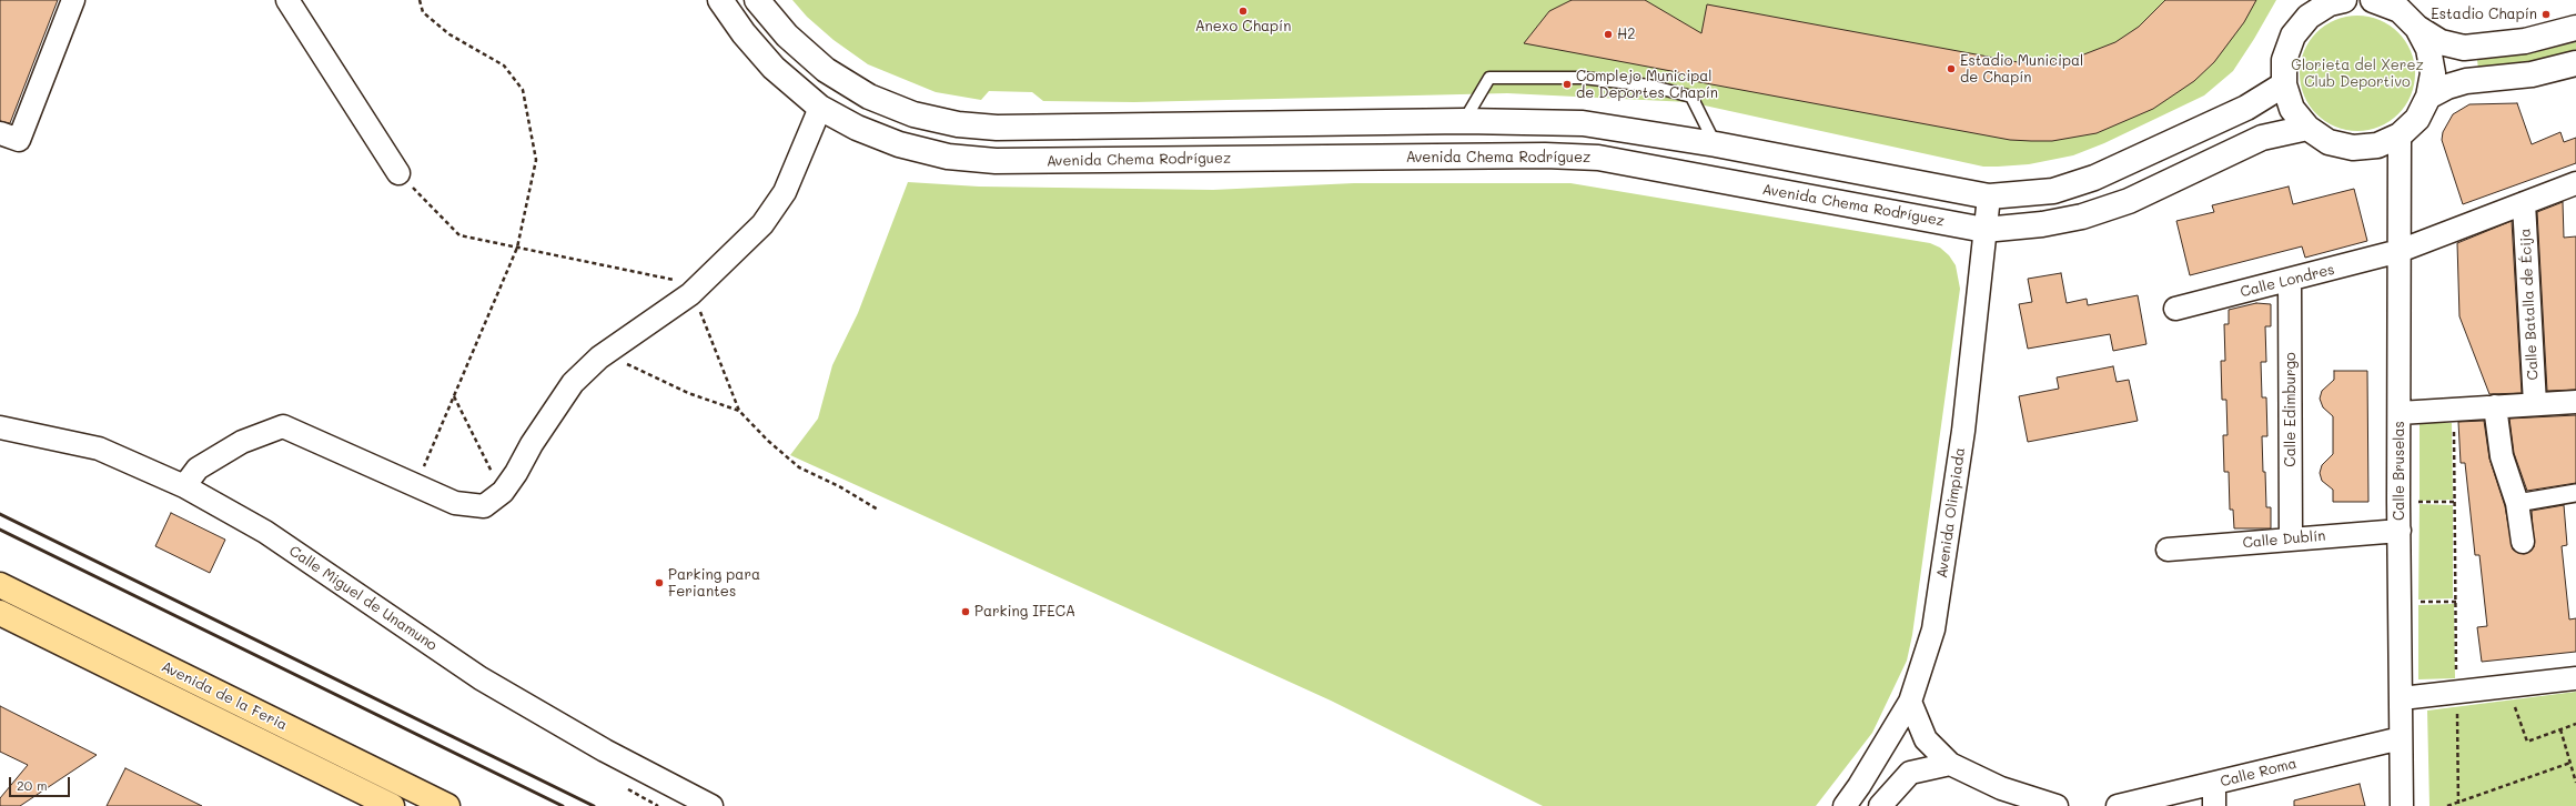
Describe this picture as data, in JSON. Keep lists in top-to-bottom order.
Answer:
{
  "streets": {
    "main road": ["Avenida Chema Rodríguez", "Avenida de la Feria"],
    "street": [
      "Calle Londres",
      "Calle Batalla de Écija",
      "Calle Edimburgo",
      "Calle Bruselas",
      "Avenida Olimpiada",
      "Calle Dublín",
      "Calle Miguel de Unamuno",
      "Calle Roma"
    ]
  },
  "crossings": [
    ["Avenida Chema Rodríguez", "Avenida Olimpiada"],
    ["Calle Londres", "Calle Batalla de Écija"],
    ["Calle Londres", "Calle Edimburgo"],
    ["Calle Londres", "Calle Bruselas"],
    ["Calle Edimburgo", "Calle Dublín"],
    ["Calle Bruselas", "Calle Dublín"],
    ["Calle Bruselas", "Calle Roma"]
  ],
  "parks": ["Glorieta del Xerez Club Deportivo"],
  "places": [
    "Anexo Chapín",
    "Estadio Chapín",
    "H2",
    "Estadio Municipal de Chapín",
    "Complejo Municipal de Deportes Chapín",
    "Parking para Feriantes",
    "Parking IFECA"
  ],
  "scale_bar": "20 m"
}
